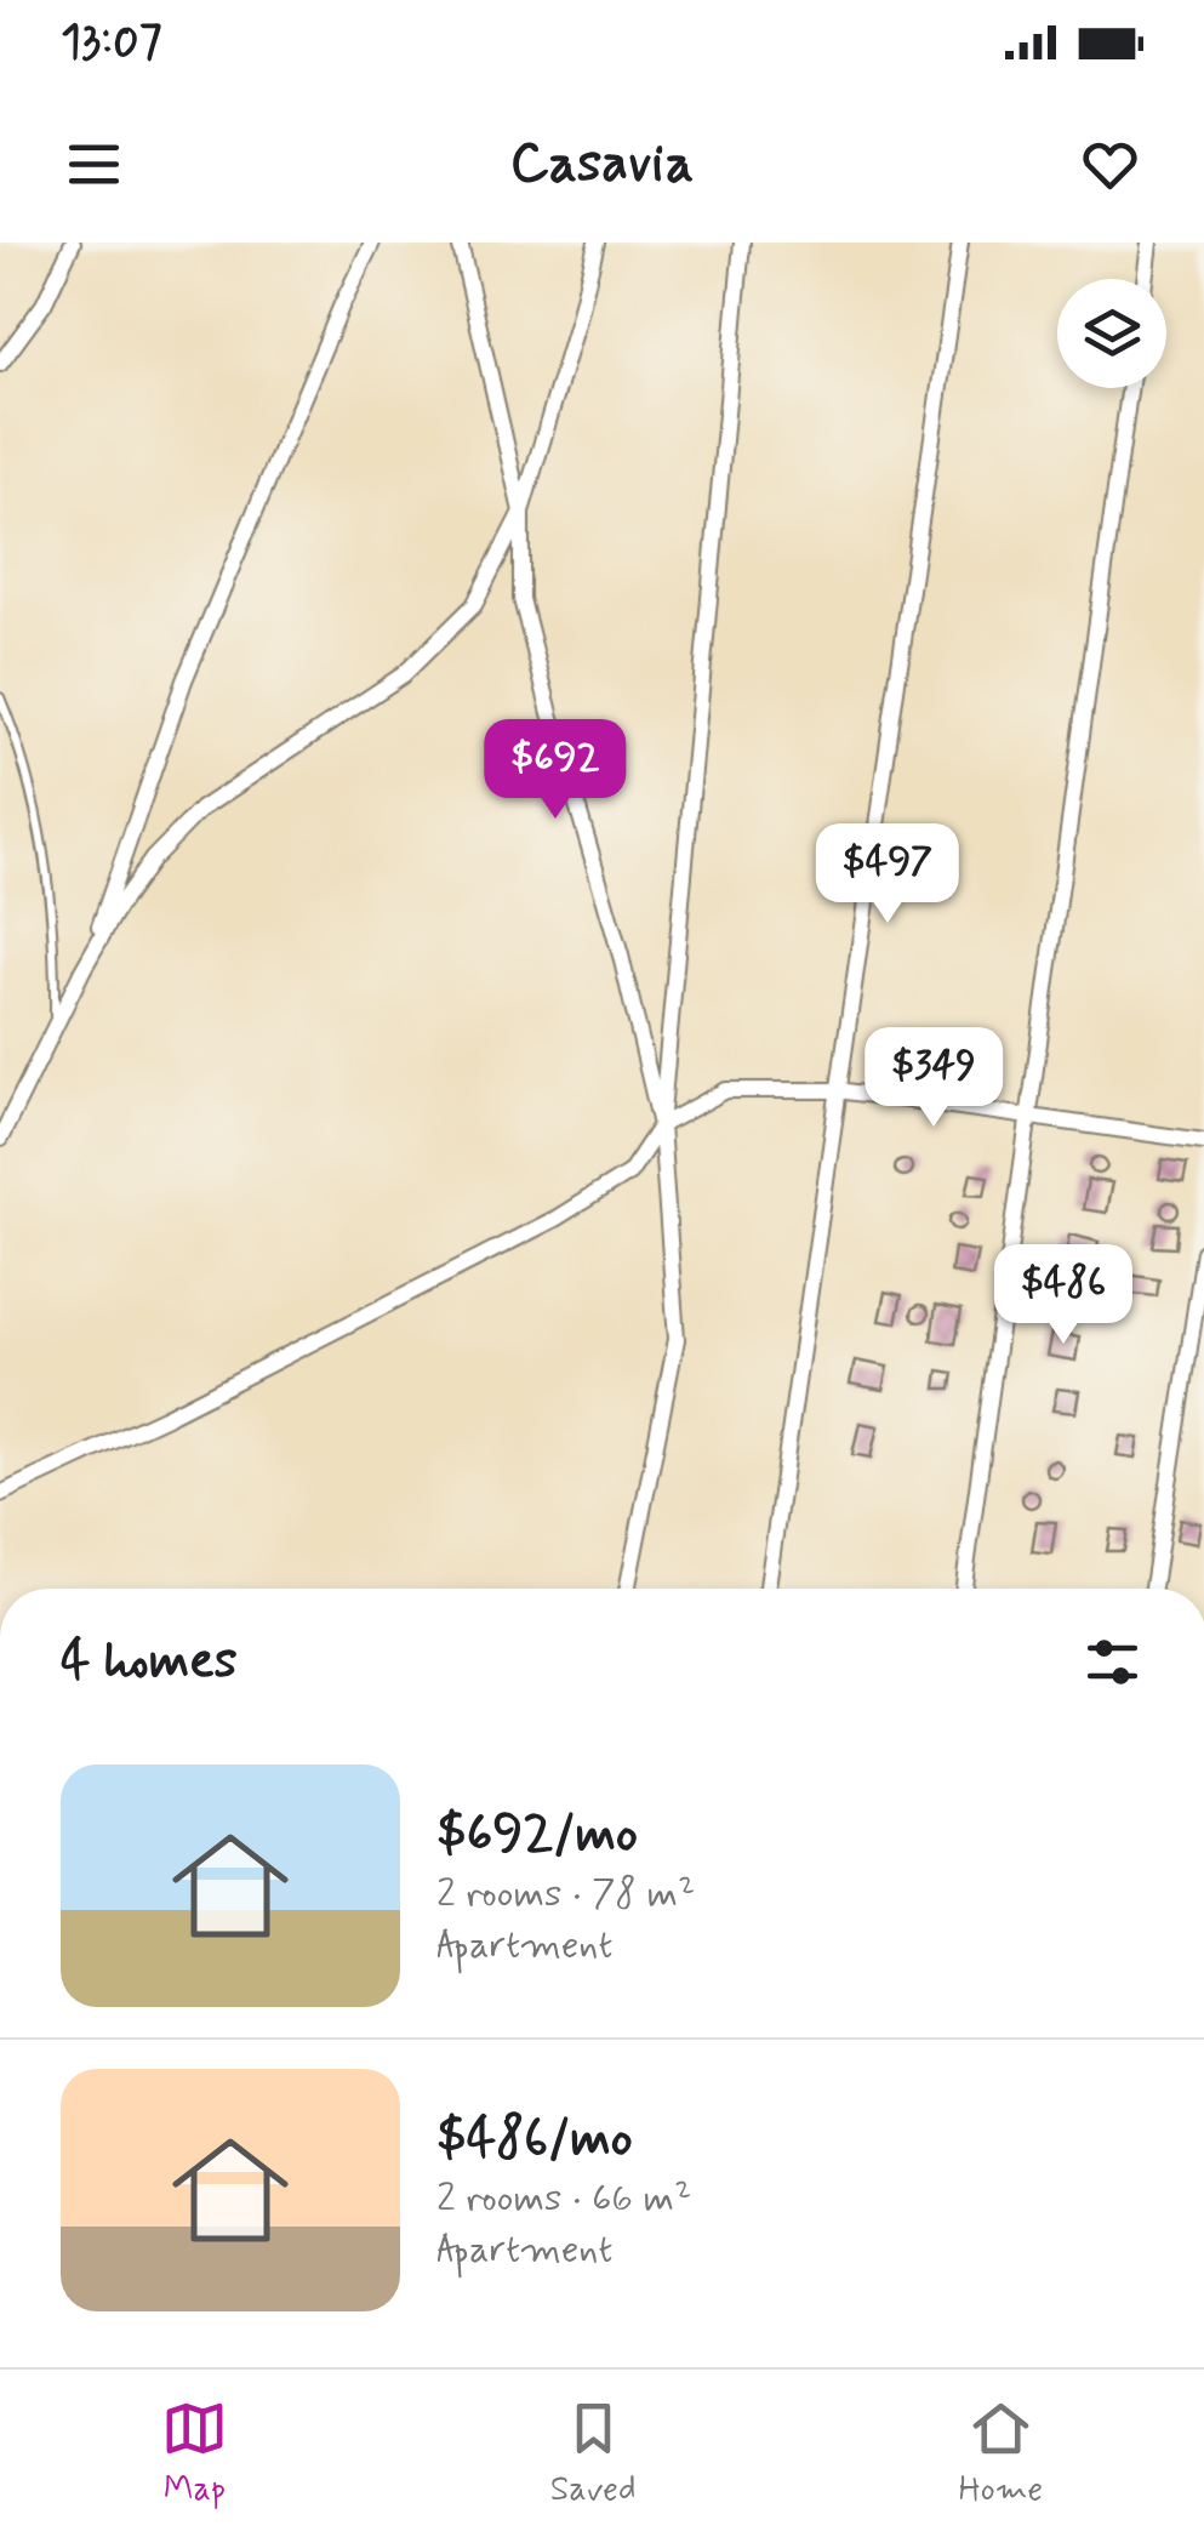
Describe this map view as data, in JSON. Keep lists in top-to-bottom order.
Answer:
{
  "page": {
    "status": "13:07",
    "header": "Casavia",
    "price": [
      "$692",
      "$497",
      "$349",
      "$486"
    ],
    "heading": "4 homes",
    "list": [
      {
        "name": "$692/mo",
        "note": "2 rooms · 78 m² · Apartment"
      },
      {
        "name": "$486/mo",
        "note": "2 rooms · 66 m² · Apartment"
      }
    ],
    "tabs": ["Map", "Saved", "Home"]
  }
}
